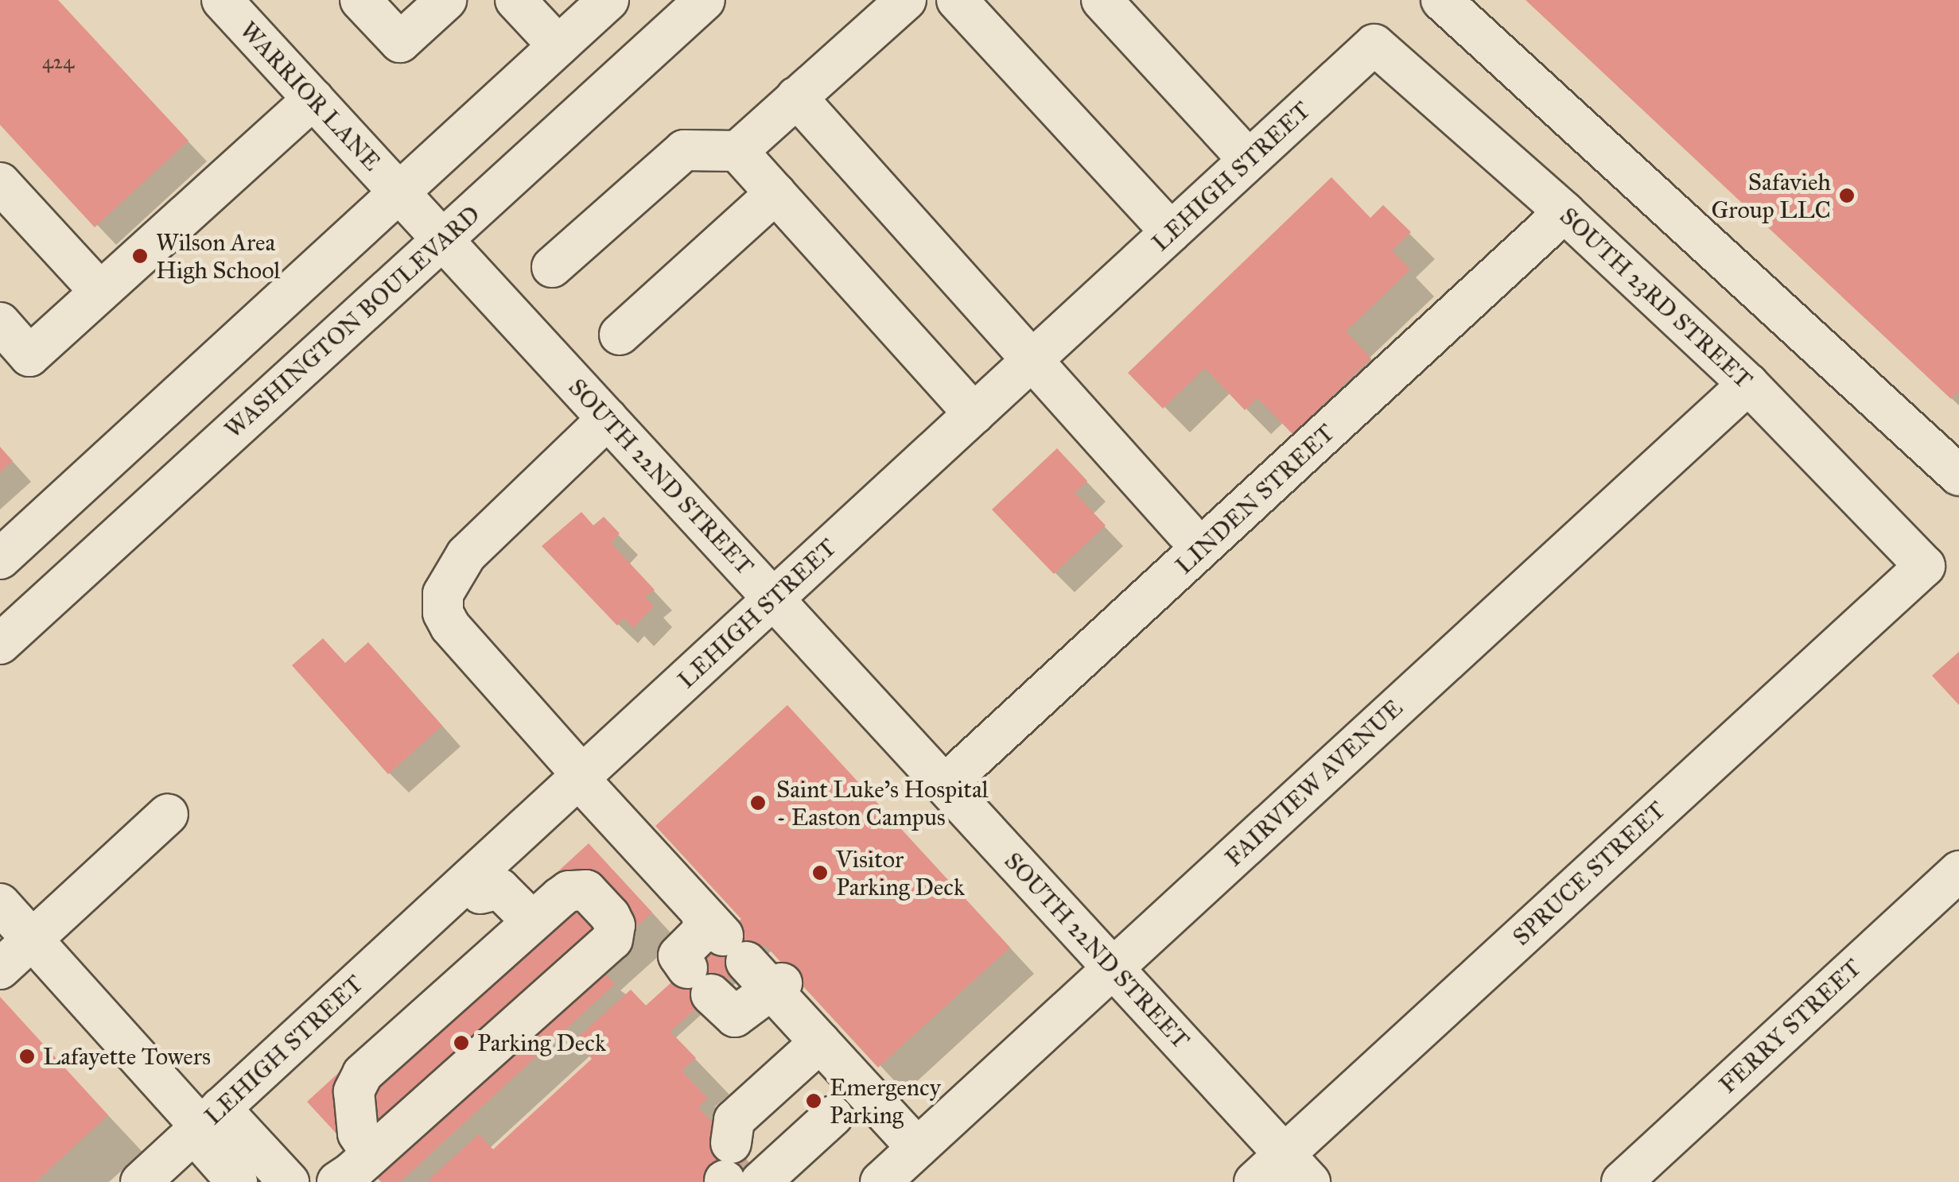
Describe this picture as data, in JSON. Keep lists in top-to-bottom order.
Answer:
{
  "streets": {
    "street": [
      "WARRIOR LANE",
      "LEHIGH STREET",
      "SOUTH 23RD STREET",
      "WASHINGTON BOULEVARD",
      "SOUTH 22ND STREET",
      "LINDEN STREET",
      "FAIRVIEW AVENUE",
      "SPRUCE STREET",
      "FERRY STREET"
    ]
  },
  "crossings": [
    ["WARRIOR LANE", "SOUTH 22ND STREET"],
    ["LEHIGH STREET", "SOUTH 23RD STREET"],
    ["LEHIGH STREET", "SOUTH 22ND STREET"],
    ["SOUTH 23RD STREET", "LINDEN STREET"],
    ["SOUTH 23RD STREET", "FAIRVIEW AVENUE"],
    ["SOUTH 23RD STREET", "SPRUCE STREET"],
    ["WASHINGTON BOULEVARD", "SOUTH 22ND STREET"],
    ["SOUTH 22ND STREET", "LINDEN STREET"],
    ["SOUTH 22ND STREET", "FAIRVIEW AVENUE"],
    ["SOUTH 22ND STREET", "SPRUCE STREET"]
  ],
  "places": [
    "Safavieh Group LLC",
    "Wilson Area High School",
    "Saint Luke's Hospital - Easton Campus",
    "Visitor Parking Deck",
    "Parking Deck",
    "Lafayette Towers",
    "Emergency Parking"
  ],
  "house_numbers": ["424"]
}
